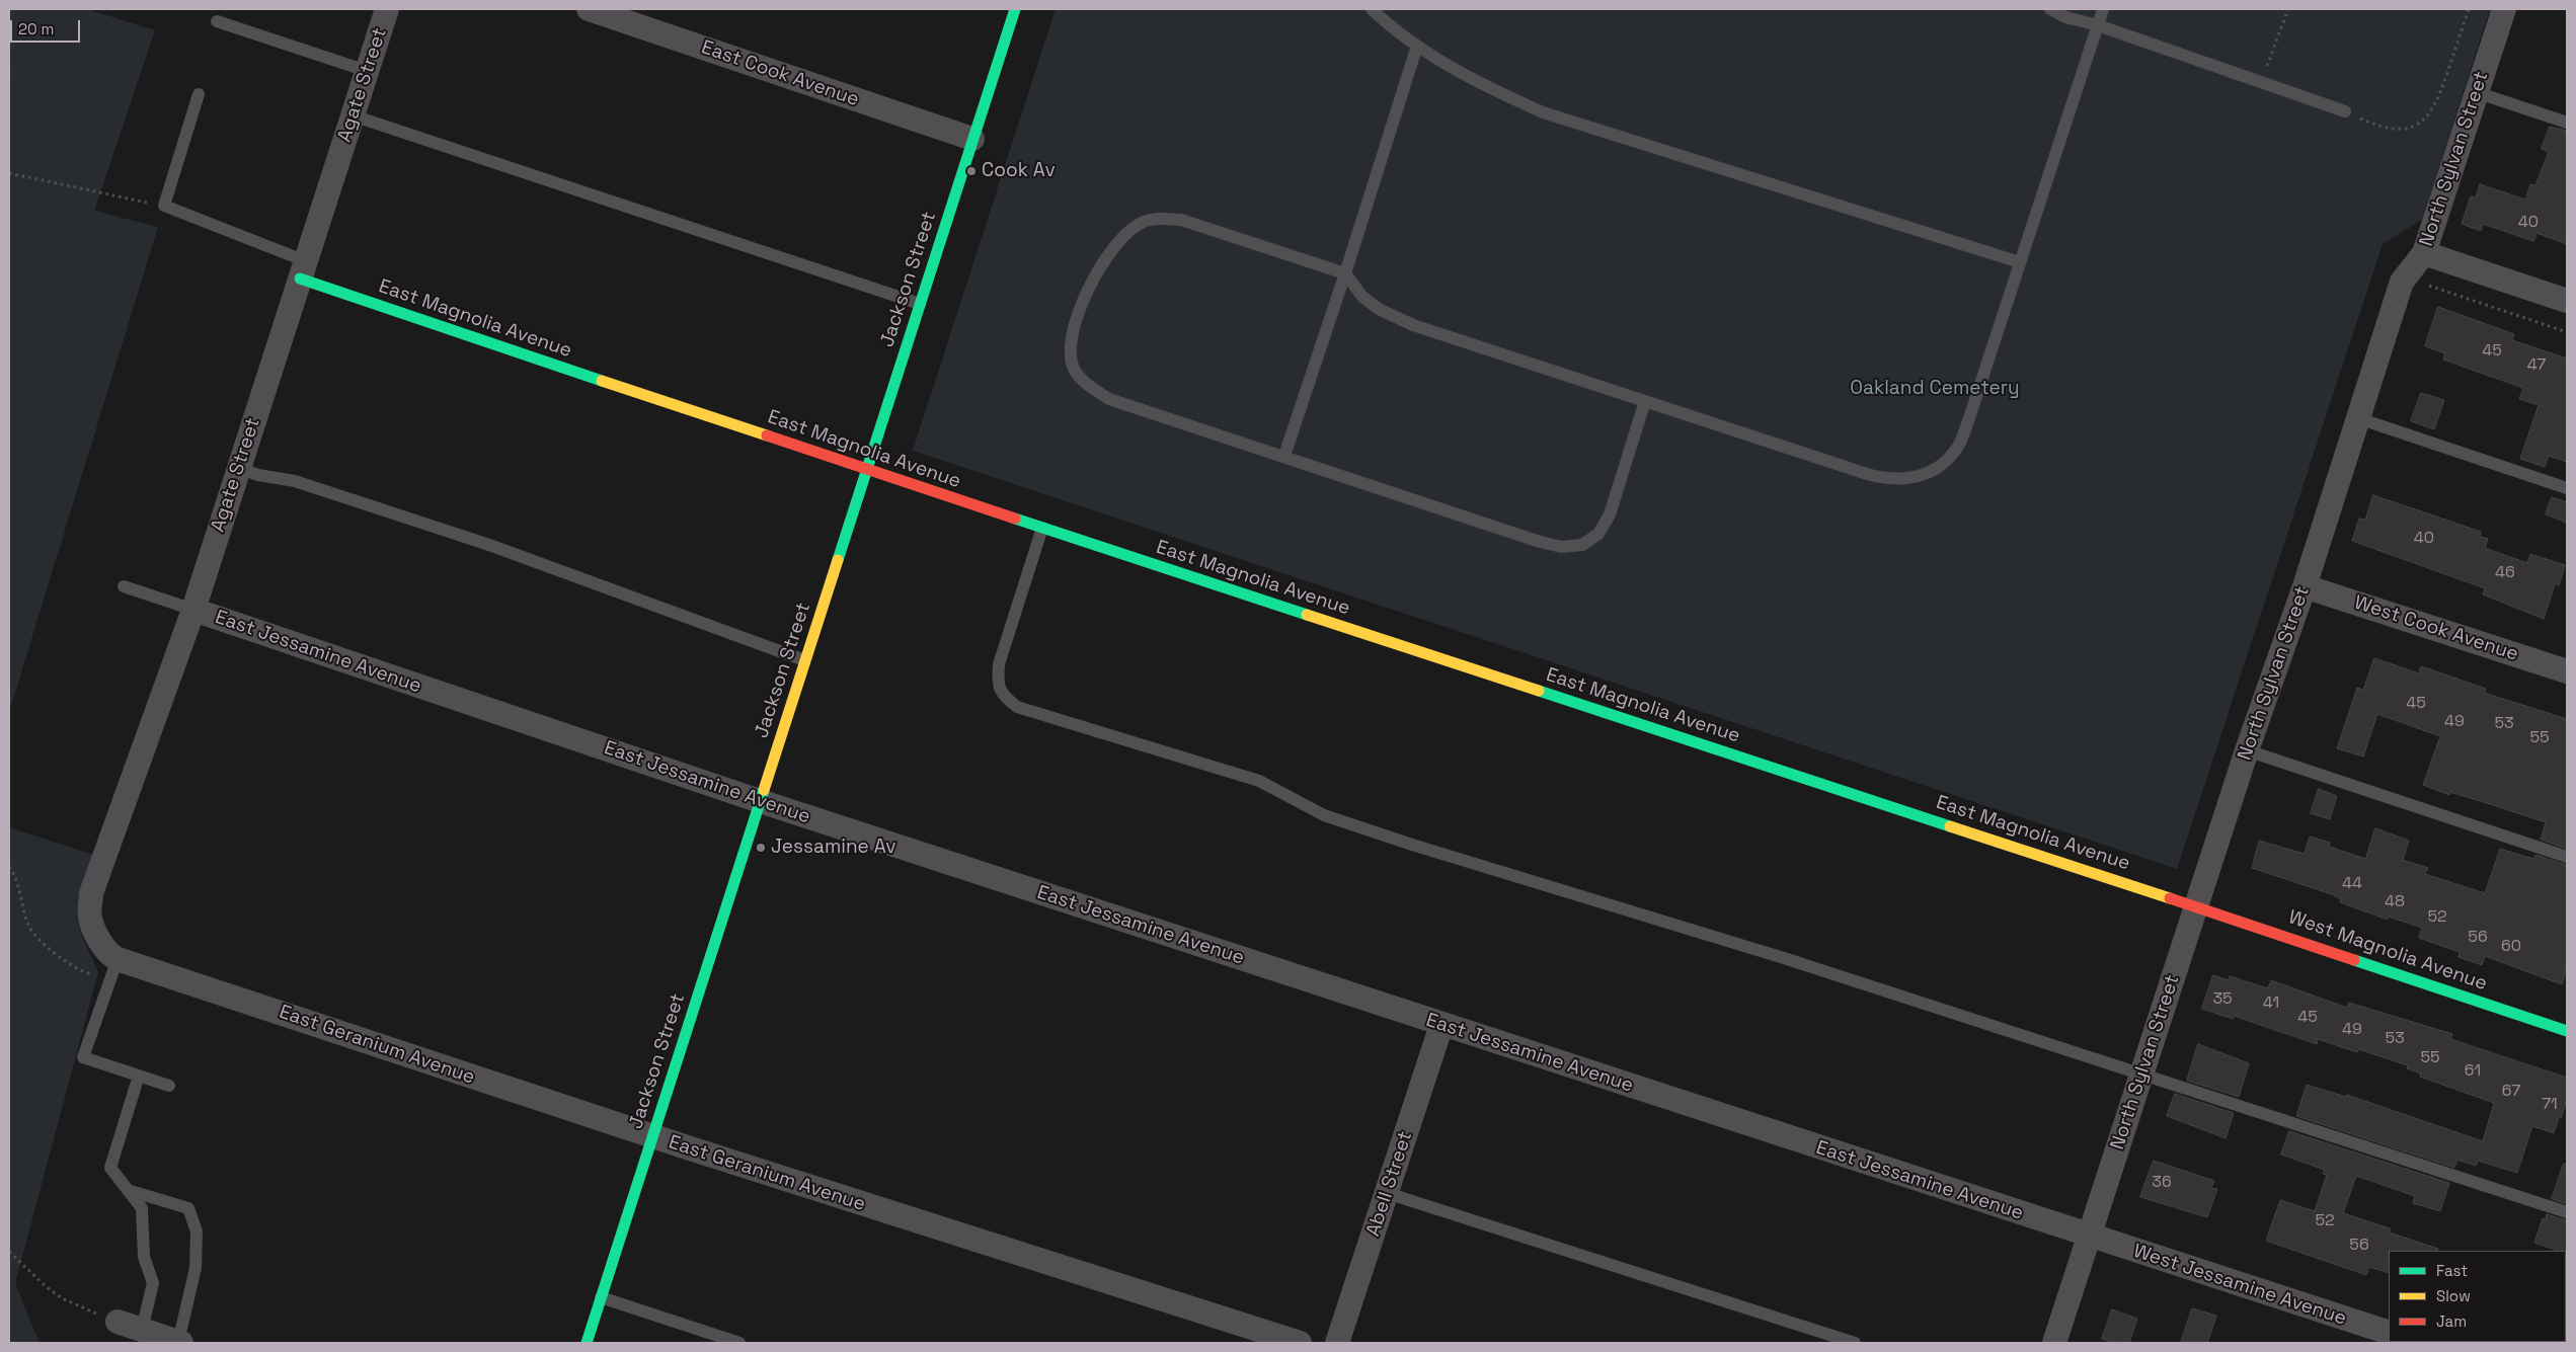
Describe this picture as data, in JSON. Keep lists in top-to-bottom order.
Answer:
{
  "streets": {
    "street": [
      "East Cook Avenue",
      "Agate Street",
      "North Sylvan Street",
      "Jackson Street",
      "East Magnolia Avenue",
      "West Cook Avenue",
      "East Jessamine Avenue",
      "West Magnolia Avenue",
      "East Geranium Avenue",
      "Abell Street",
      "West Jessamine Avenue"
    ]
  },
  "crossings": [
    ["East Cook Avenue", "Jackson Street"],
    ["Agate Street", "East Magnolia Avenue"],
    ["Agate Street", "East Jessamine Avenue"],
    ["Agate Street", "East Geranium Avenue"],
    ["North Sylvan Street", "East Magnolia Avenue"],
    ["North Sylvan Street", "West Cook Avenue"],
    ["North Sylvan Street", "East Jessamine Avenue"],
    ["North Sylvan Street", "West Magnolia Avenue"],
    ["North Sylvan Street", "West Jessamine Avenue"],
    ["Jackson Street", "East Magnolia Avenue"],
    ["Jackson Street", "East Jessamine Avenue"],
    ["Jackson Street", "East Geranium Avenue"],
    ["East Magnolia Avenue", "West Magnolia Avenue"],
    ["East Jessamine Avenue", "Abell Street"],
    ["East Jessamine Avenue", "West Jessamine Avenue"]
  ],
  "parks": ["Oakland Cemetery"],
  "places": ["Cook Av", "Jessamine Av"],
  "house_numbers": [
    "40",
    "45",
    "47",
    "40",
    "46",
    "45",
    "49",
    "53",
    "55",
    "44",
    "48",
    "52",
    "56",
    "60",
    "35",
    "41",
    "45",
    "49",
    "53",
    "55",
    "61",
    "67",
    "71",
    "36",
    "52",
    "56"
  ],
  "legend": ["Fast", "Slow", "Jam"],
  "scale_bar": "20 m"
}
